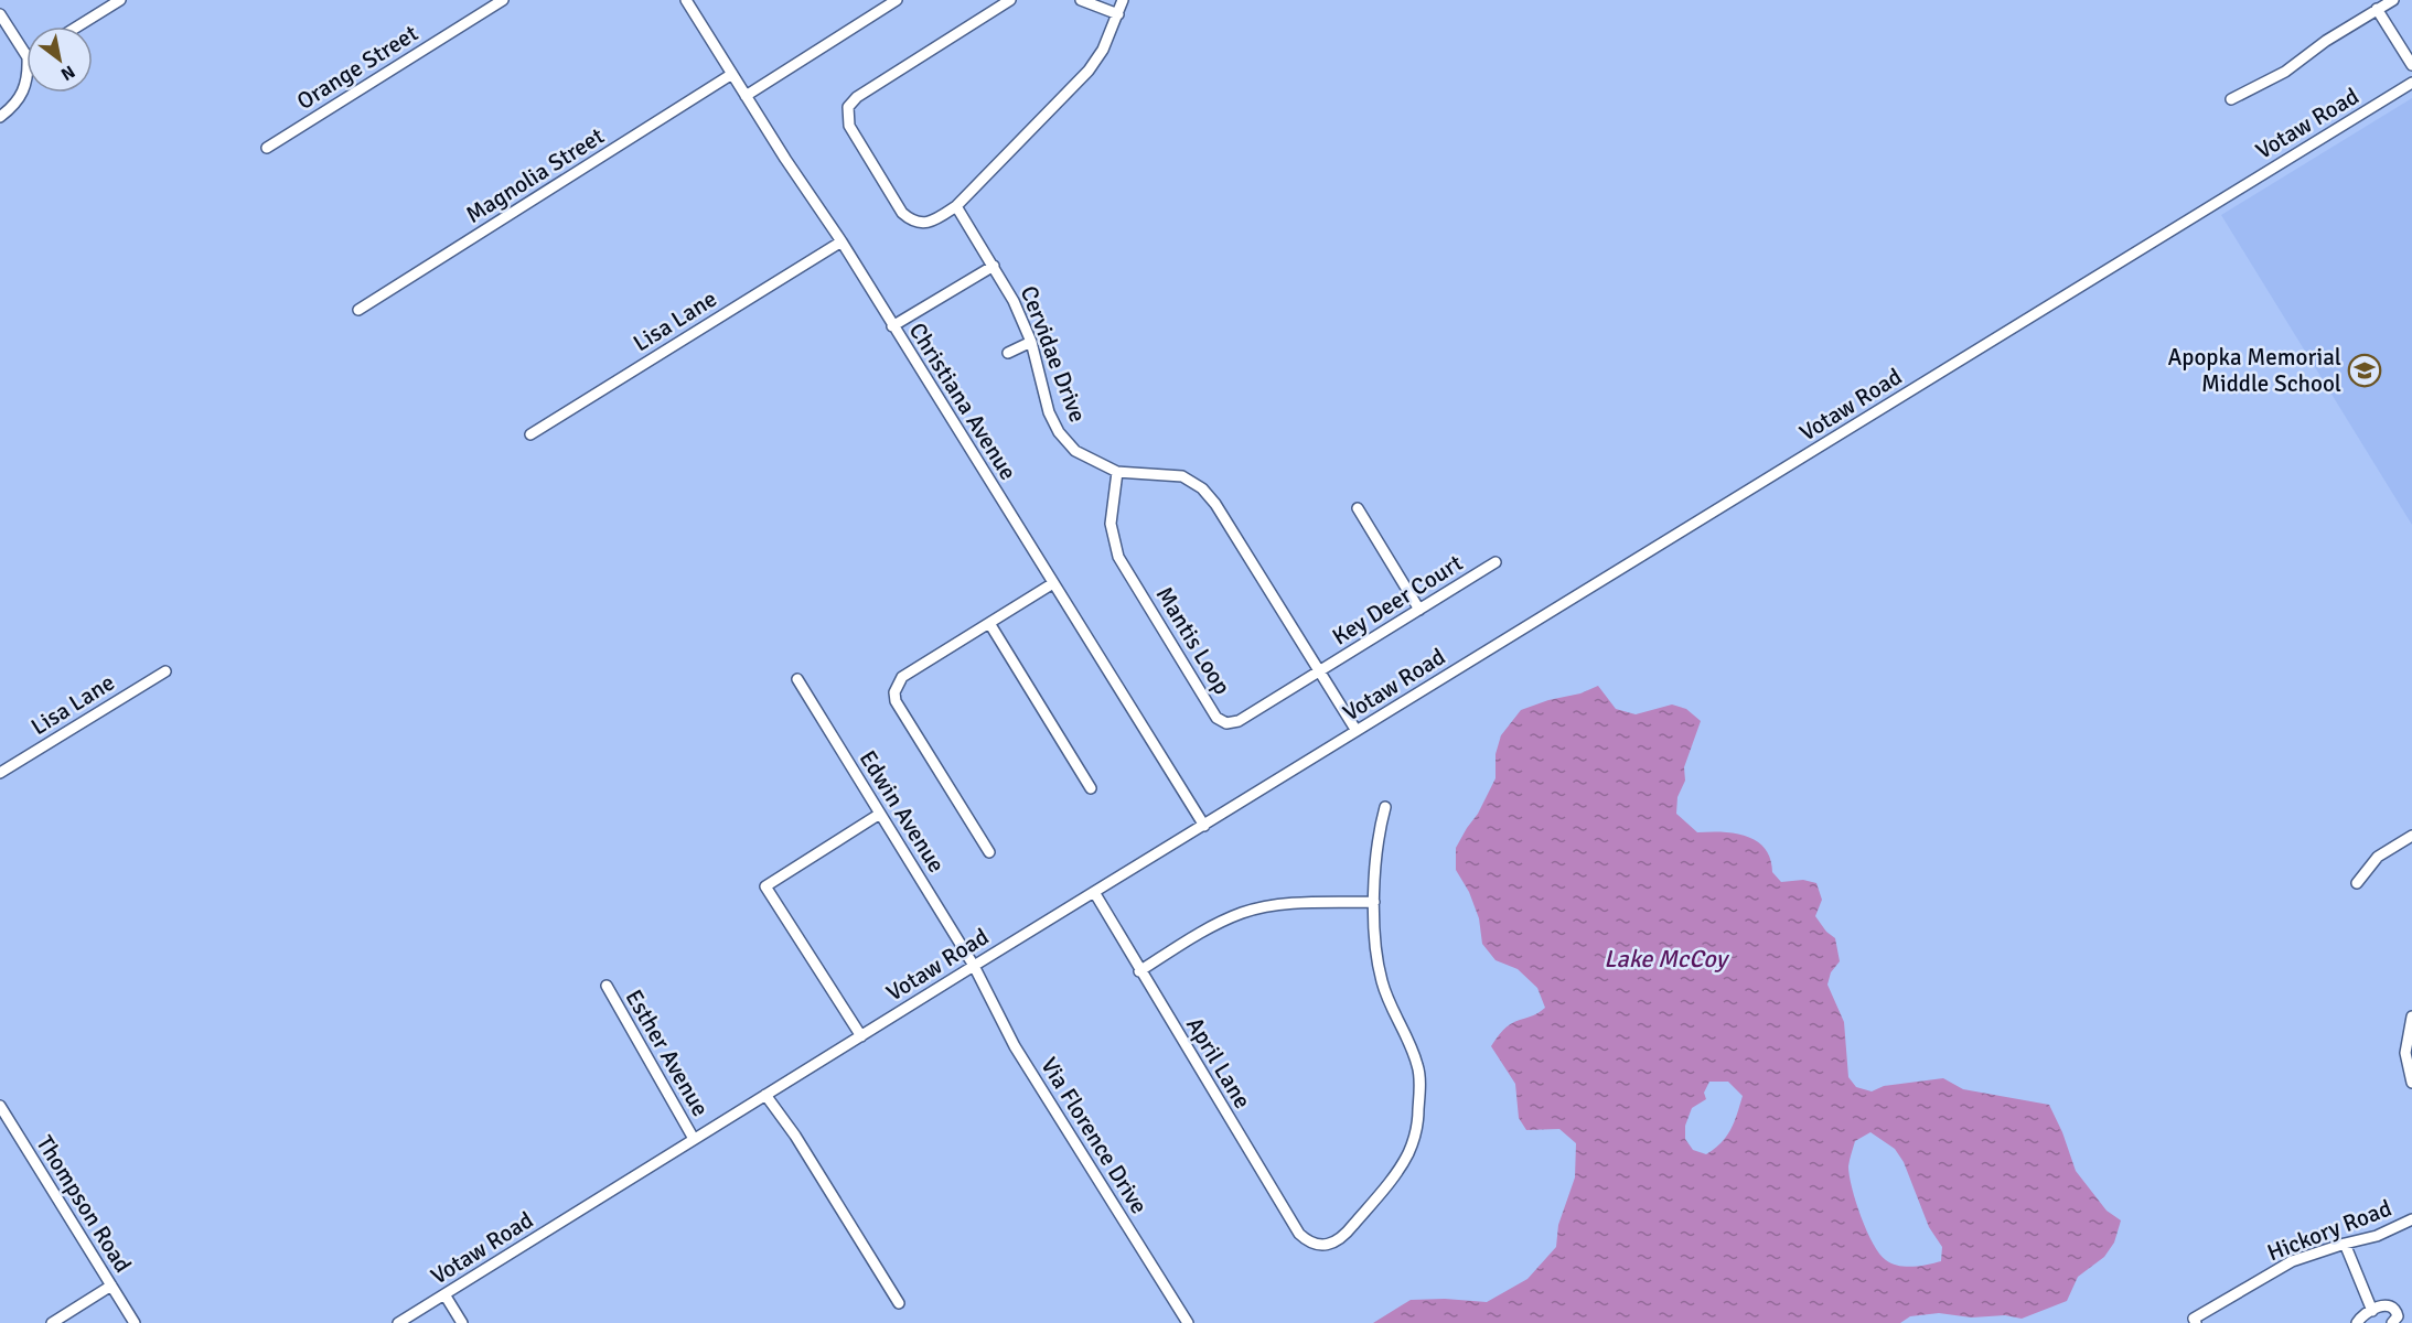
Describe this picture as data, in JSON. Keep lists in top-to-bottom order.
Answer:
{
  "streets": {
    "street": [
      "Orange Street",
      "Votaw Road",
      "Magnolia Street",
      "Lisa Lane",
      "Cervidae Drive",
      "Christiana Avenue",
      "Key Deer Court",
      "Mantis Loop",
      "Edwin Avenue",
      "Esther Avenue",
      "April Lane",
      "Via Florence Drive",
      "Thompson Road",
      "Hickory Road"
    ]
  },
  "crossings": [
    ["Votaw Road", "Cervidae Drive"],
    ["Votaw Road", "Christiana Avenue"],
    ["Votaw Road", "Edwin Avenue"],
    ["Votaw Road", "Esther Avenue"],
    ["Votaw Road", "April Lane"],
    ["Votaw Road", "Via Florence Drive"],
    ["Magnolia Street", "Christiana Avenue"],
    ["Lisa Lane", "Christiana Avenue"],
    ["Cervidae Drive", "Key Deer Court"],
    ["Cervidae Drive", "Mantis Loop"],
    ["Key Deer Court", "Mantis Loop"],
    ["Edwin Avenue", "Via Florence Drive"]
  ],
  "water": ["Lake McCoy"],
  "places": {
    "school or university": ["Apopka Memorial Middle School"]
  },
  "north": "bottom right"
}
